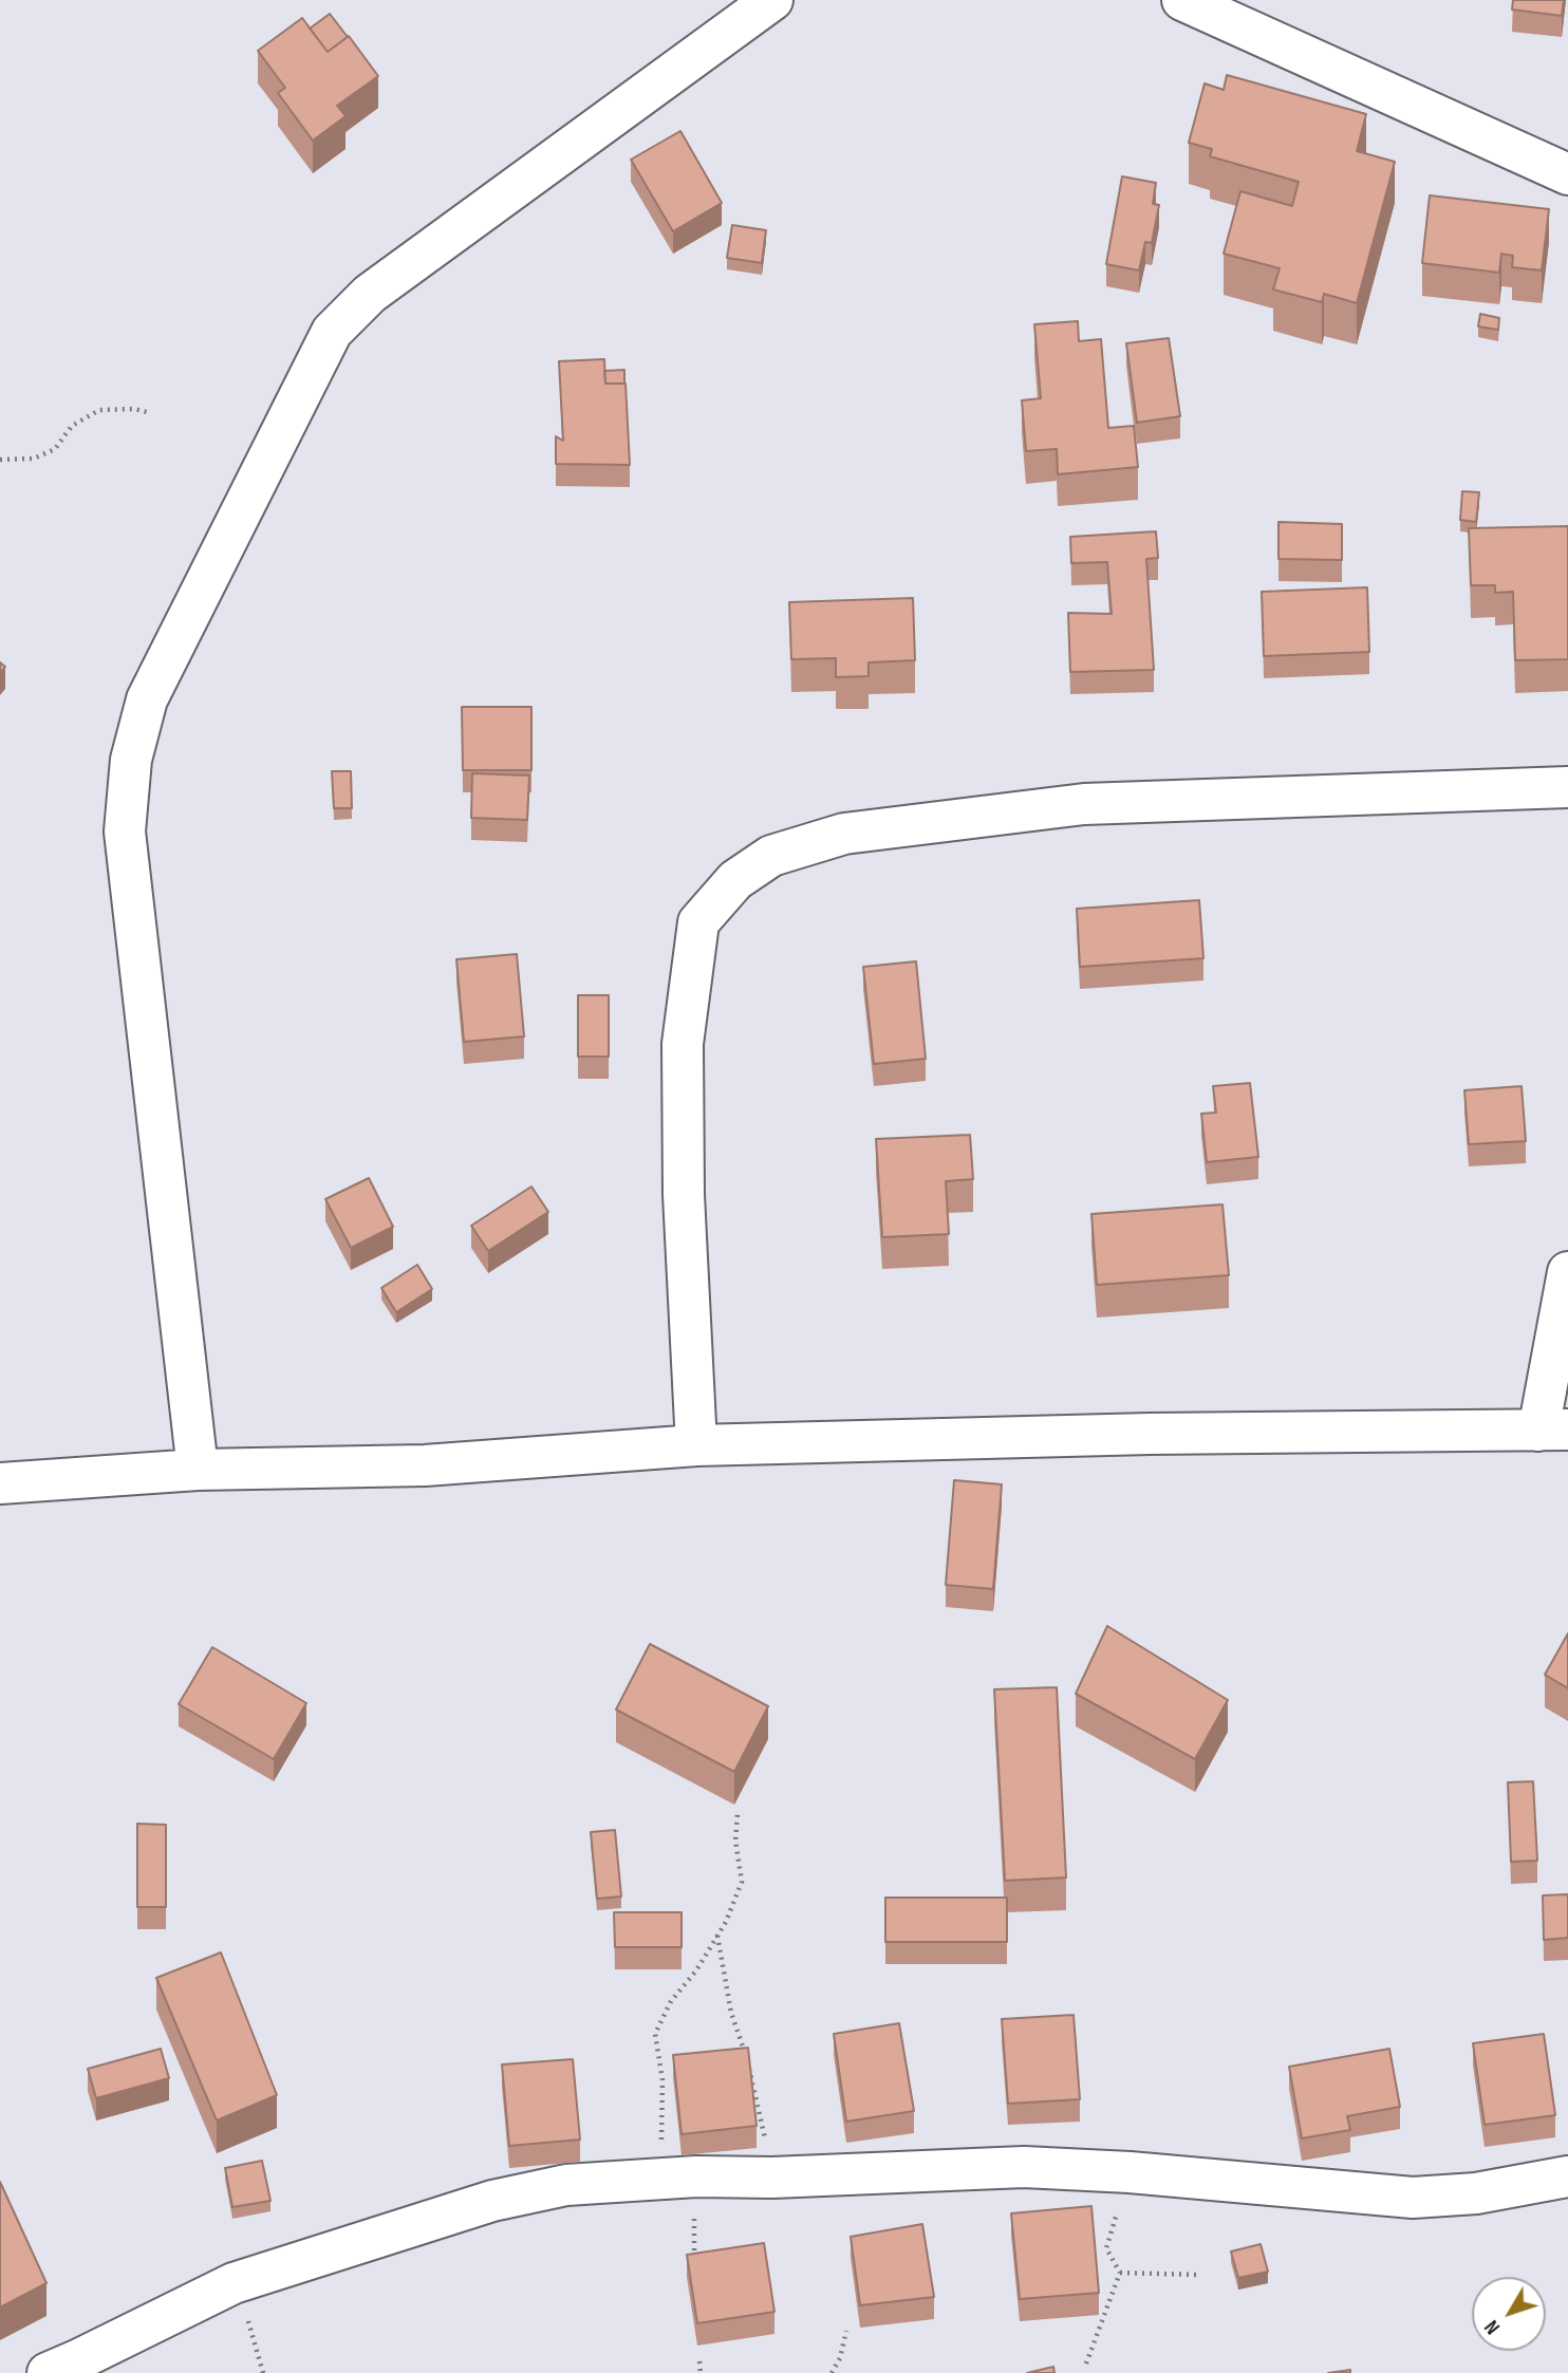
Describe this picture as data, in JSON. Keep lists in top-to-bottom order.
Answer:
{
  "north": "bottom left"
}
